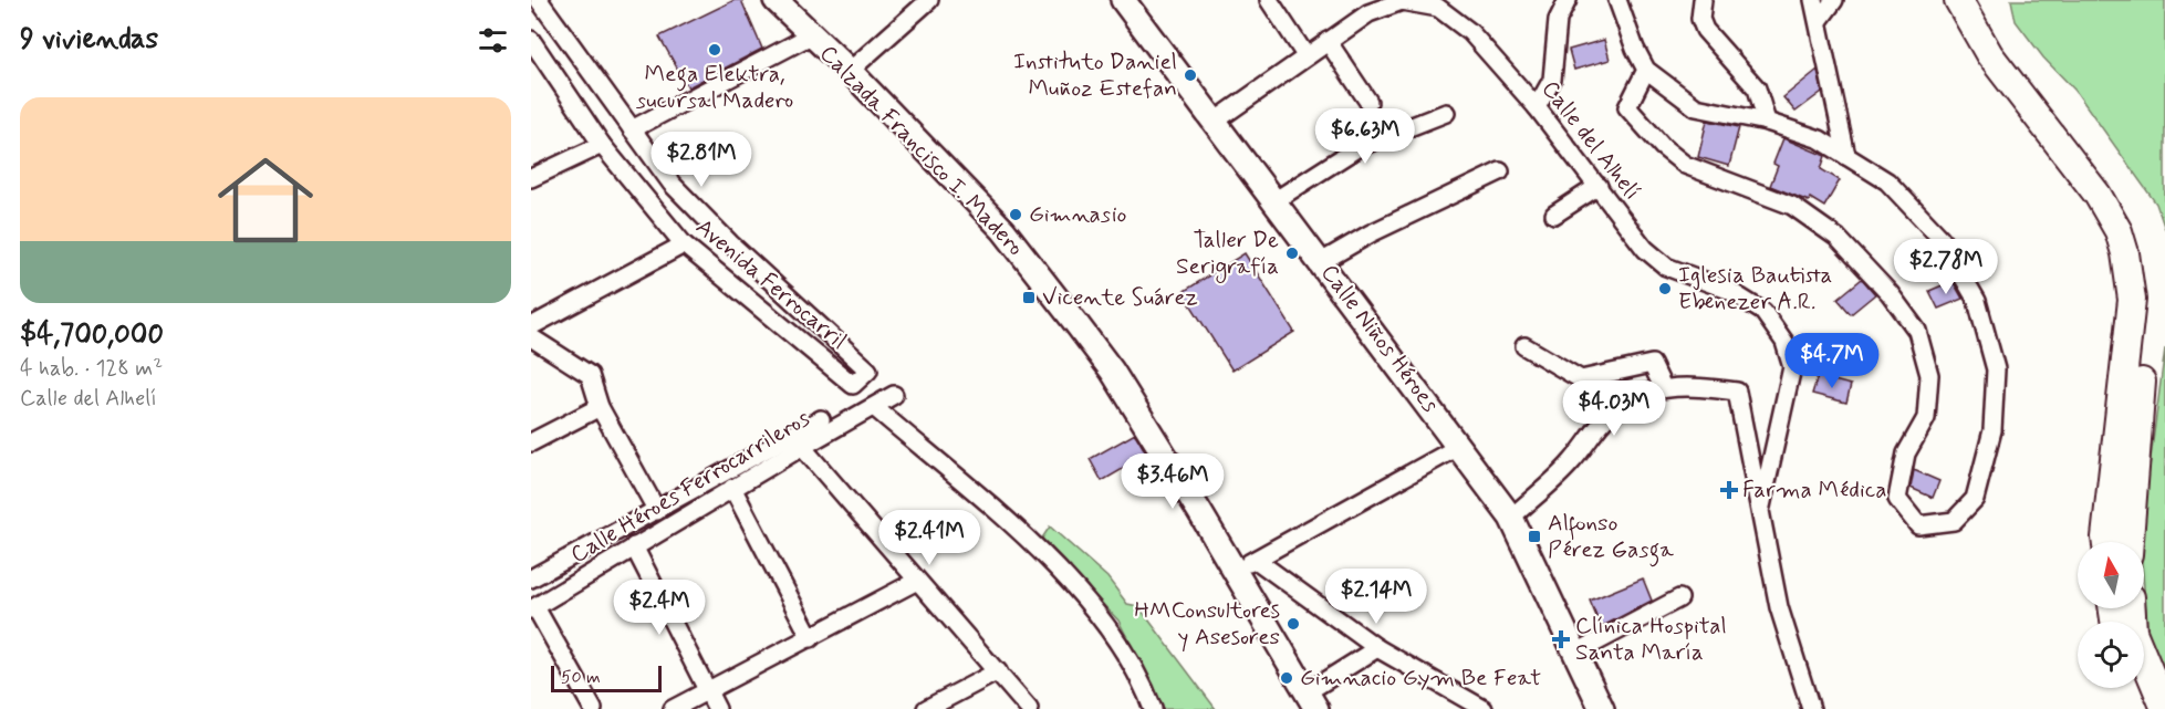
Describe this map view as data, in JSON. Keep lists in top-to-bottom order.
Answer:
{
  "streets": {
    "main road": ["Calzada Francisco I. Madero", "Calle Niños Héroes"],
    "street": ["Calle del Alhelí", "Avenida Ferrocarril", "Calle Héroes Ferrocarrileros"]
  },
  "crossings": [
    ["Calle del Alhelí", "Calle Niños Héroes"]
  ],
  "places": {
    "other": [
      "Mega Elektra, sucursal Madero",
      "Instituto Daniel Muñoz Estefan",
      "Gimnasio",
      "Taller De Serigrafía",
      "Iglesia Bautista Ebenezer A.R.",
      "HMConsultores y Asesores",
      "Gimnacio Gym Be Feat"
    ],
    "transit": ["Vicente Suárez", "Alfonso Pérez Gasga"],
    "health": ["Farma Médica", "Clínica Hospital Santa María"]
  },
  "scale_bar": "50 m",
  "north": "top",
  "page": {
    "heading": "9 viviendas",
    "list": [
      {
        "name": "$4,700,000",
        "note": "4 hab. · 128 m² · Calle del Alhelí"
      }
    ],
    "price": [
      "$6.63M",
      "$2.81M",
      "$2.78M",
      "$4.7M",
      "$4.03M",
      "$3.46M",
      "$2.41M",
      "$2.14M",
      "$2.4M"
    ],
    "scale": "50 m"
  }
}
